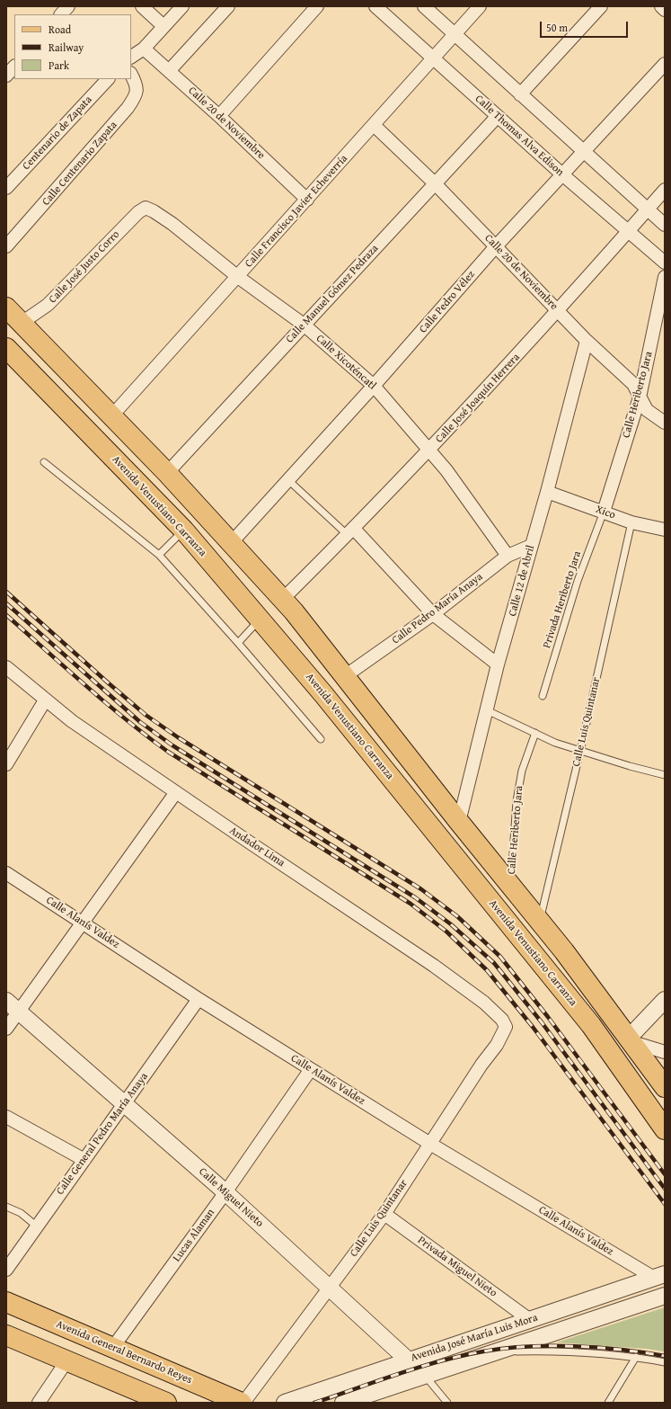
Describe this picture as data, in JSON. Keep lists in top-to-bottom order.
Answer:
{
  "streets": {
    "main road": ["Avenida Venustiano Carranza", "Avenida General Bernardo Reyes"],
    "street": [
      "Calle 20 de Noviembre",
      "Centenario de Zapata",
      "Calle Thomas Alva Edison",
      "Calle Centenario Zapata",
      "Calle Francisco Javier Echeverría",
      "Calle José Justo Corro",
      "Calle Manuel Gómez Pedraza",
      "Calle Pedro Vélez",
      "Calle Xicoténcatl",
      "Calle Heriberto Jara",
      "Calle José Joaquín Herrera",
      "Xico",
      "Calle 12 de Abril",
      "Calle Pedro María Anaya",
      "Calle Luis Quintanar",
      "Andador Lima",
      "Calle Alanís Valdez",
      "Calle General Pedro María Anaya",
      "Calle Miguel Nieto",
      "Lucas Alaman",
      "Privada Miguel Nieto",
      "Avenida José María Luis Mora"
    ],
    "lane": ["Privada Heriberto Jara"]
  },
  "crossings": [
    ["Calle 20 de Noviembre", "Calle Francisco Javier Echeverría"],
    ["Calle 20 de Noviembre", "Calle Manuel Gómez Pedraza"],
    ["Calle 20 de Noviembre", "Calle Pedro Vélez"],
    ["Calle 20 de Noviembre", "Calle Heriberto Jara"],
    ["Calle 20 de Noviembre", "Calle José Joaquín Herrera"],
    ["Calle 20 de Noviembre", "Calle 12 de Abril"],
    ["Calle Thomas Alva Edison", "Calle Francisco Javier Echeverría"],
    ["Calle Thomas Alva Edison", "Calle Manuel Gómez Pedraza"],
    ["Calle Thomas Alva Edison", "Calle Pedro Vélez"],
    ["Calle Thomas Alva Edison", "Calle José Joaquín Herrera"],
    ["Calle Francisco Javier Echeverría", "Calle Xicoténcatl"],
    ["Calle José Justo Corro", "Calle Xicoténcatl"],
    ["Calle Manuel Gómez Pedraza", "Calle Xicoténcatl"],
    ["Calle Pedro Vélez", "Calle Xicoténcatl"],
    ["Calle Xicoténcatl", "Calle José Joaquín Herrera"],
    ["Calle Xicoténcatl", "Calle Pedro María Anaya"],
    ["Calle Heriberto Jara", "Xico"],
    ["Calle Heriberto Jara", "Privada Heriberto Jara"],
    ["Xico", "Calle 12 de Abril"],
    ["Xico", "Privada Heriberto Jara"],
    ["Xico", "Calle Luis Quintanar"],
    ["Calle 12 de Abril", "Calle Pedro María Anaya"],
    ["Calle Luis Quintanar", "Andador Lima"],
    ["Calle Luis Quintanar", "Calle Alanís Valdez"],
    ["Calle Luis Quintanar", "Calle Miguel Nieto"],
    ["Calle Luis Quintanar", "Privada Miguel Nieto"],
    ["Calle Luis Quintanar", "Avenida General Bernardo Reyes"],
    ["Calle Alanís Valdez", "Calle General Pedro María Anaya"],
    ["Calle Alanís Valdez", "Lucas Alaman"],
    ["Calle Alanís Valdez", "Avenida José María Luis Mora"],
    ["Calle General Pedro María Anaya", "Calle Miguel Nieto"],
    ["Calle Miguel Nieto", "Lucas Alaman"],
    ["Calle Miguel Nieto", "Avenida José María Luis Mora"],
    ["Lucas Alaman", "Avenida General Bernardo Reyes"],
    ["Privada Miguel Nieto", "Avenida José María Luis Mora"]
  ],
  "legend": ["Road", "Railway", "Park"],
  "scale_bar": "50 m"
}
